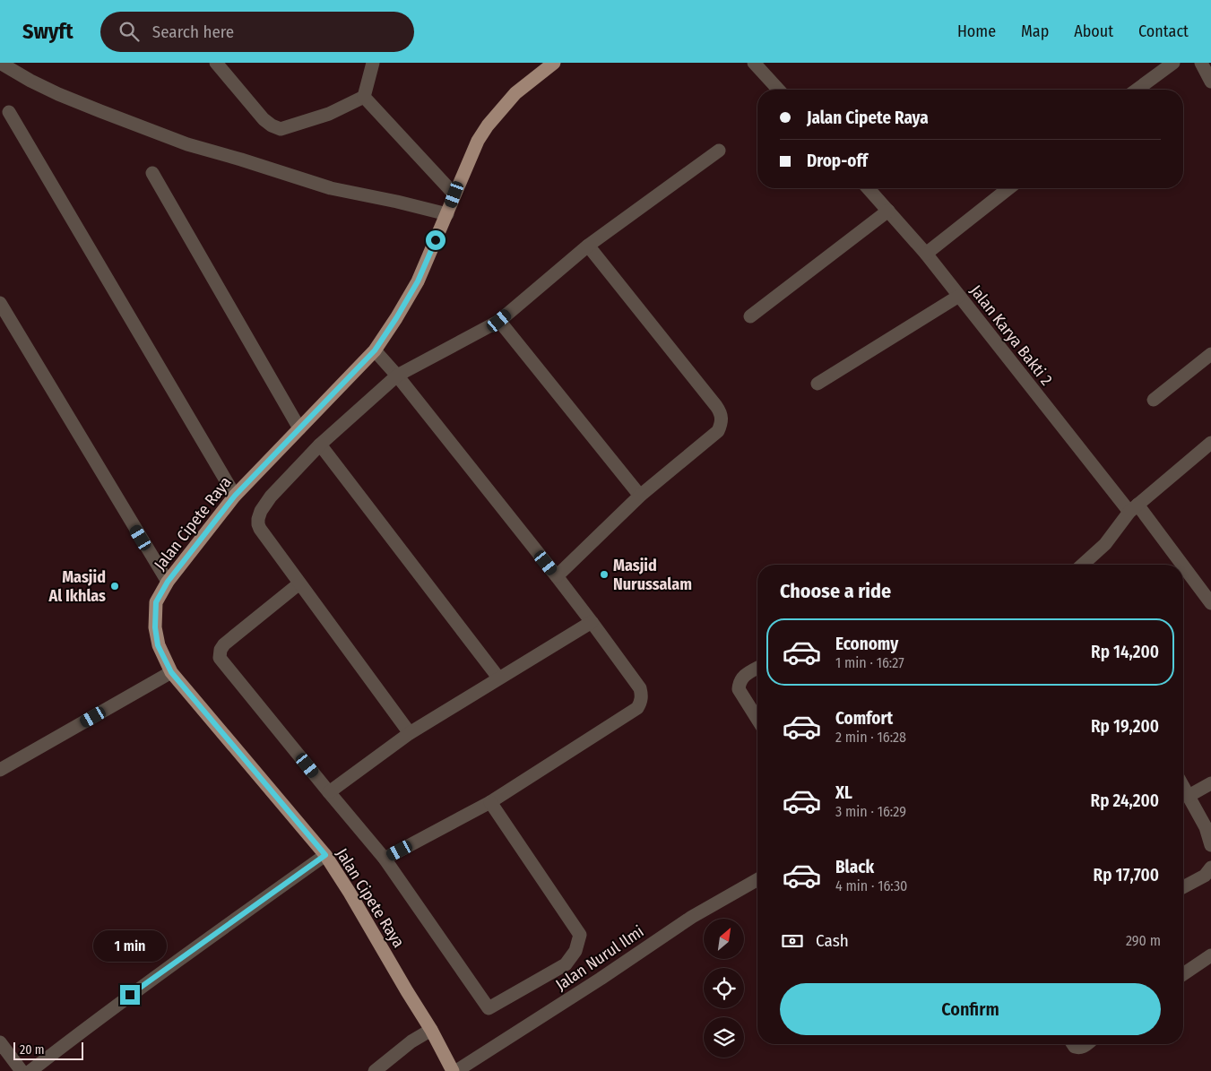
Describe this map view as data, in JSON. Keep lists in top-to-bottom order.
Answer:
{
  "streets": {
    "main road": ["Jalan Cipete Raya"],
    "street": ["Jalan Karya Bakti 2", "Jalan Nurul Ilmi"]
  },
  "places": ["Masjid Nurussalam", "Masjid Al Ikhlas"],
  "scale_bar": "20 m",
  "north": "top right",
  "page": {
    "header": "Swyft",
    "search": "Search here",
    "nav": [
      "Home",
      "Map",
      "About",
      "Contact"
    ],
    "banner": ["Jalan Cipete Raya", "Drop-off"],
    "heading": "Choose a ride",
    "list": [
      {
        "name": "Economy",
        "note": "1 min · 16:27",
        "value": "Rp 14,200"
      },
      {
        "name": "Comfort",
        "note": "2 min · 16:28",
        "value": "Rp 19,200"
      },
      {
        "name": "XL",
        "note": "3 min · 16:29",
        "value": "Rp 24,200"
      },
      {
        "name": "Black",
        "note": "4 min · 16:30",
        "value": "Rp 17,700"
      }
    ],
    "pay": ["Cash", "290 m"],
    "bubble": "1 min",
    "buttons": "Confirm",
    "scale": "20 m"
  }
}
